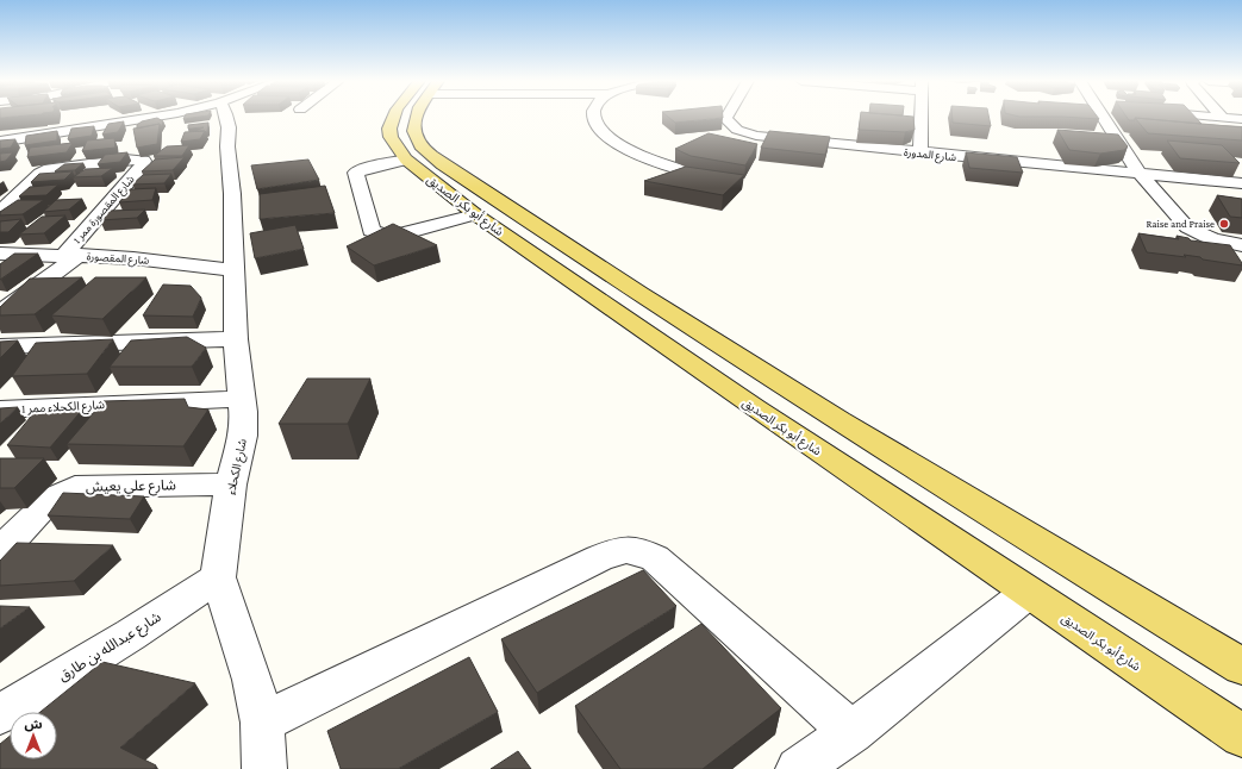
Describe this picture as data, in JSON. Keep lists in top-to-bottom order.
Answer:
{
  "streets": {
    "main road": ["شارع أبو بكر الصديق"],
    "street": [
      "شارع المدورة",
      "شارع المقصورة ممر 1",
      "شارع المقصورة",
      "شارع الكحلاء ممر 1",
      "شارع الكحلاء",
      "شارع علي يعيش",
      "شارع عبدالله بن طارق"
    ]
  },
  "crossings": [
    ["شارع المقصورة ممر 1", "شارع المقصورة"],
    ["شارع المقصورة", "شارع الكحلاء"],
    ["شارع الكحلاء ممر 1", "شارع الكحلاء"],
    ["شارع الكحلاء", "شارع علي يعيش"],
    ["شارع الكحلاء", "شارع عبدالله بن طارق"]
  ],
  "places": ["Raise and Praise"],
  "north": "top"
}
